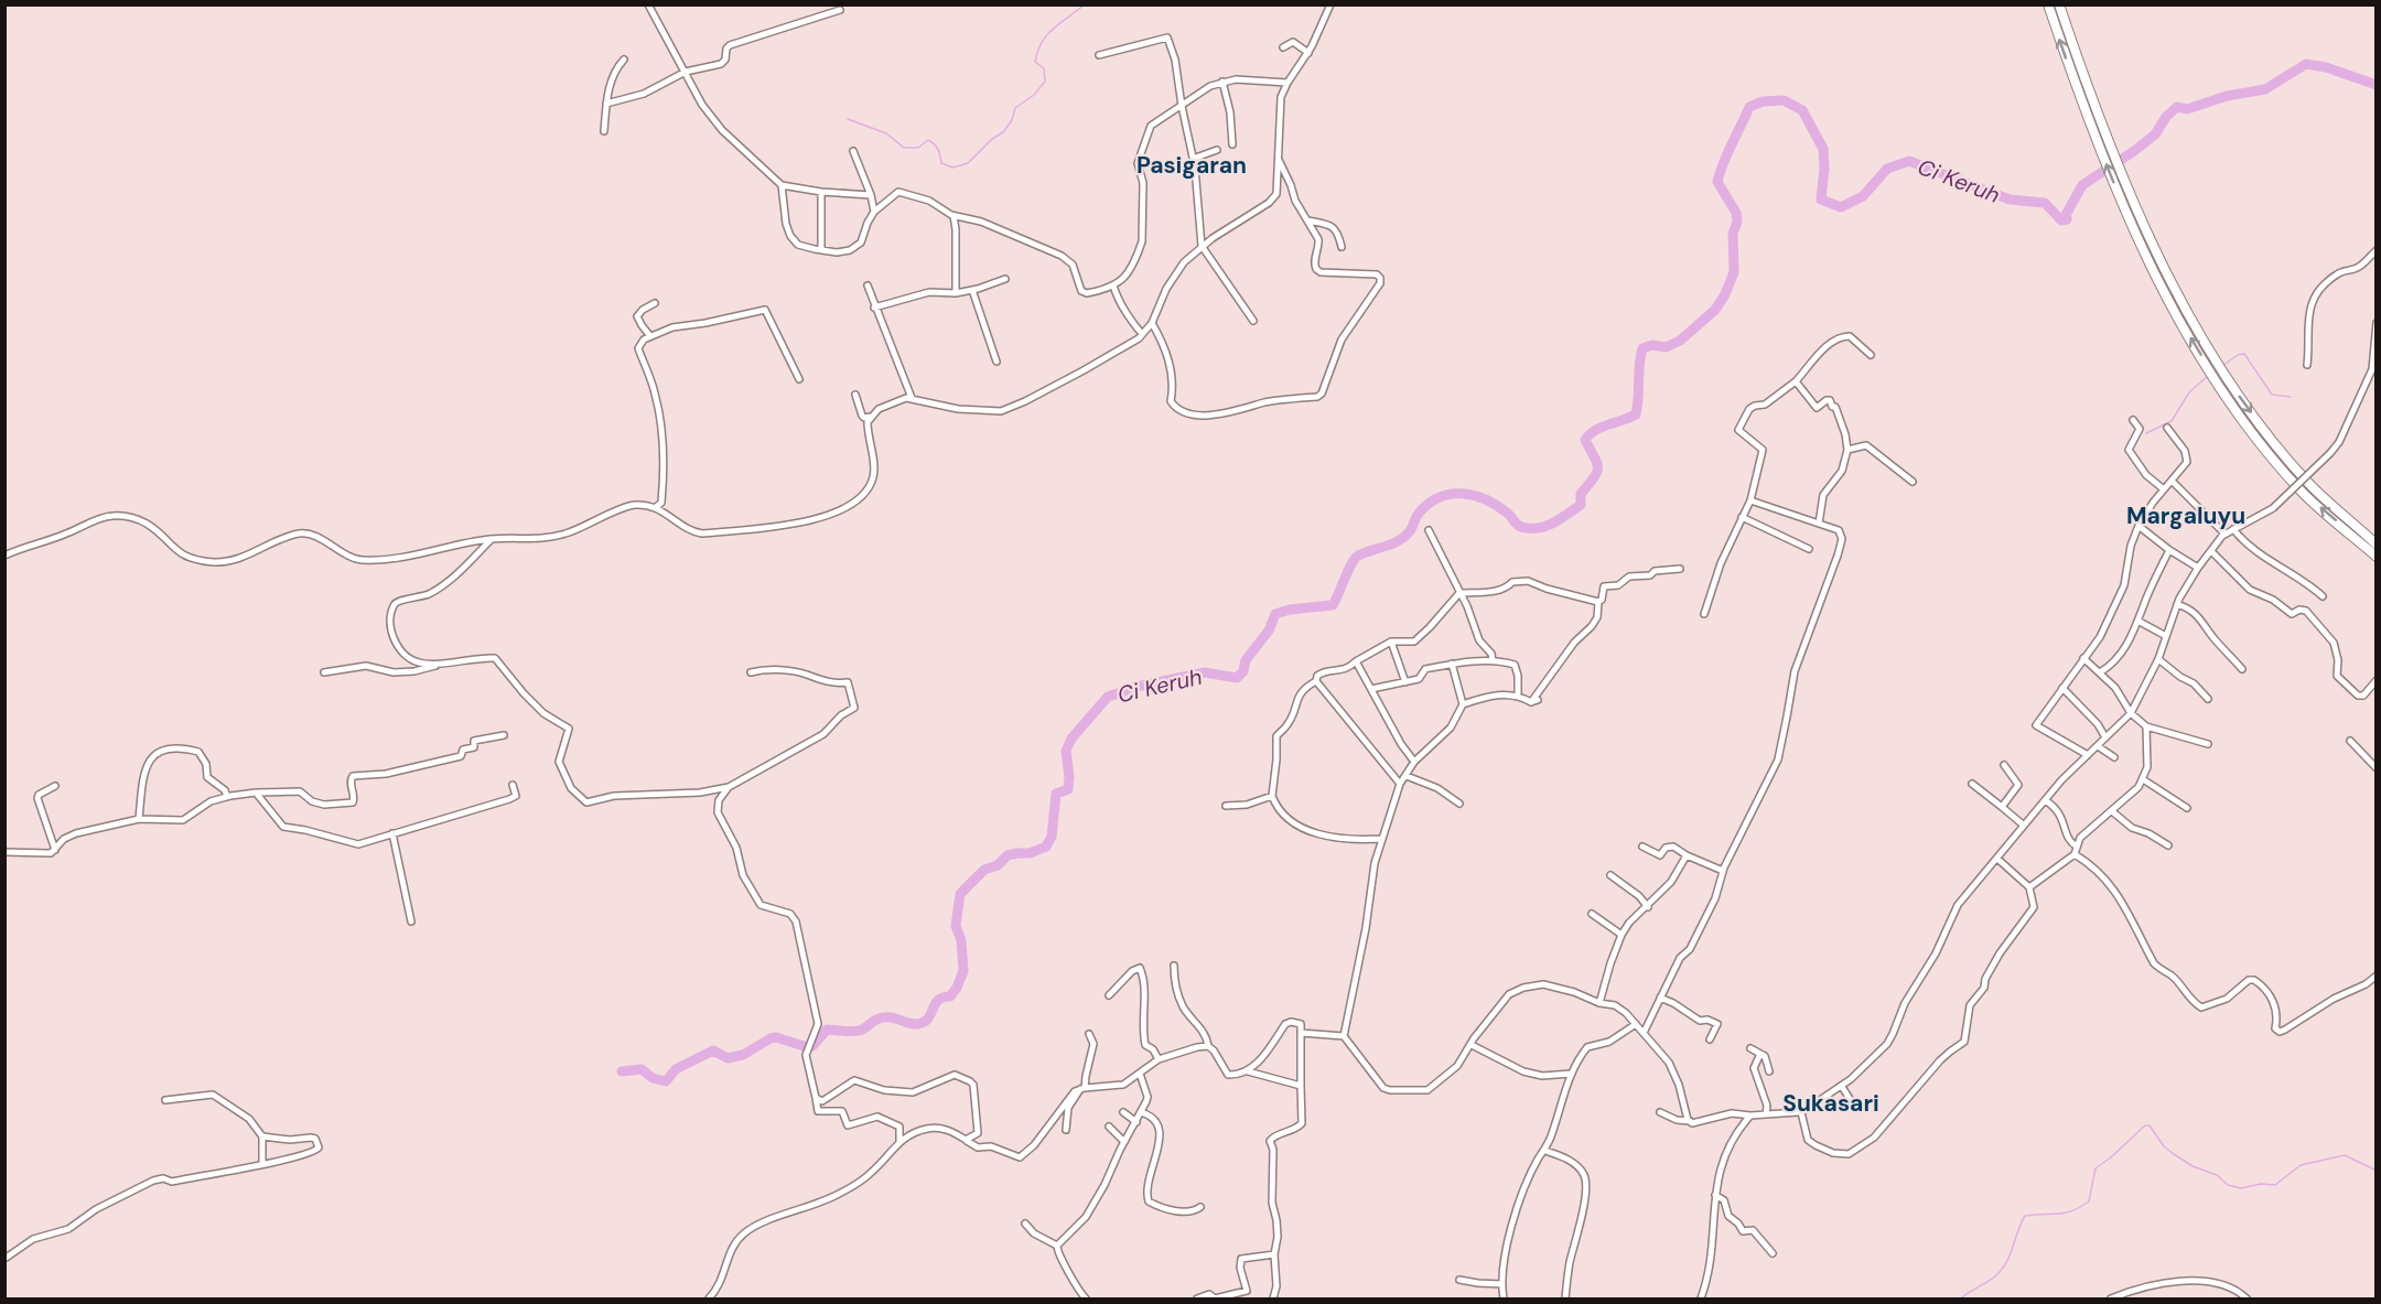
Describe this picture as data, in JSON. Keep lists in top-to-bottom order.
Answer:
{
  "districts": ["Pasigaran", "Margaluyu", "Sukasari"],
  "water": ["Ci Keruh"]
}
